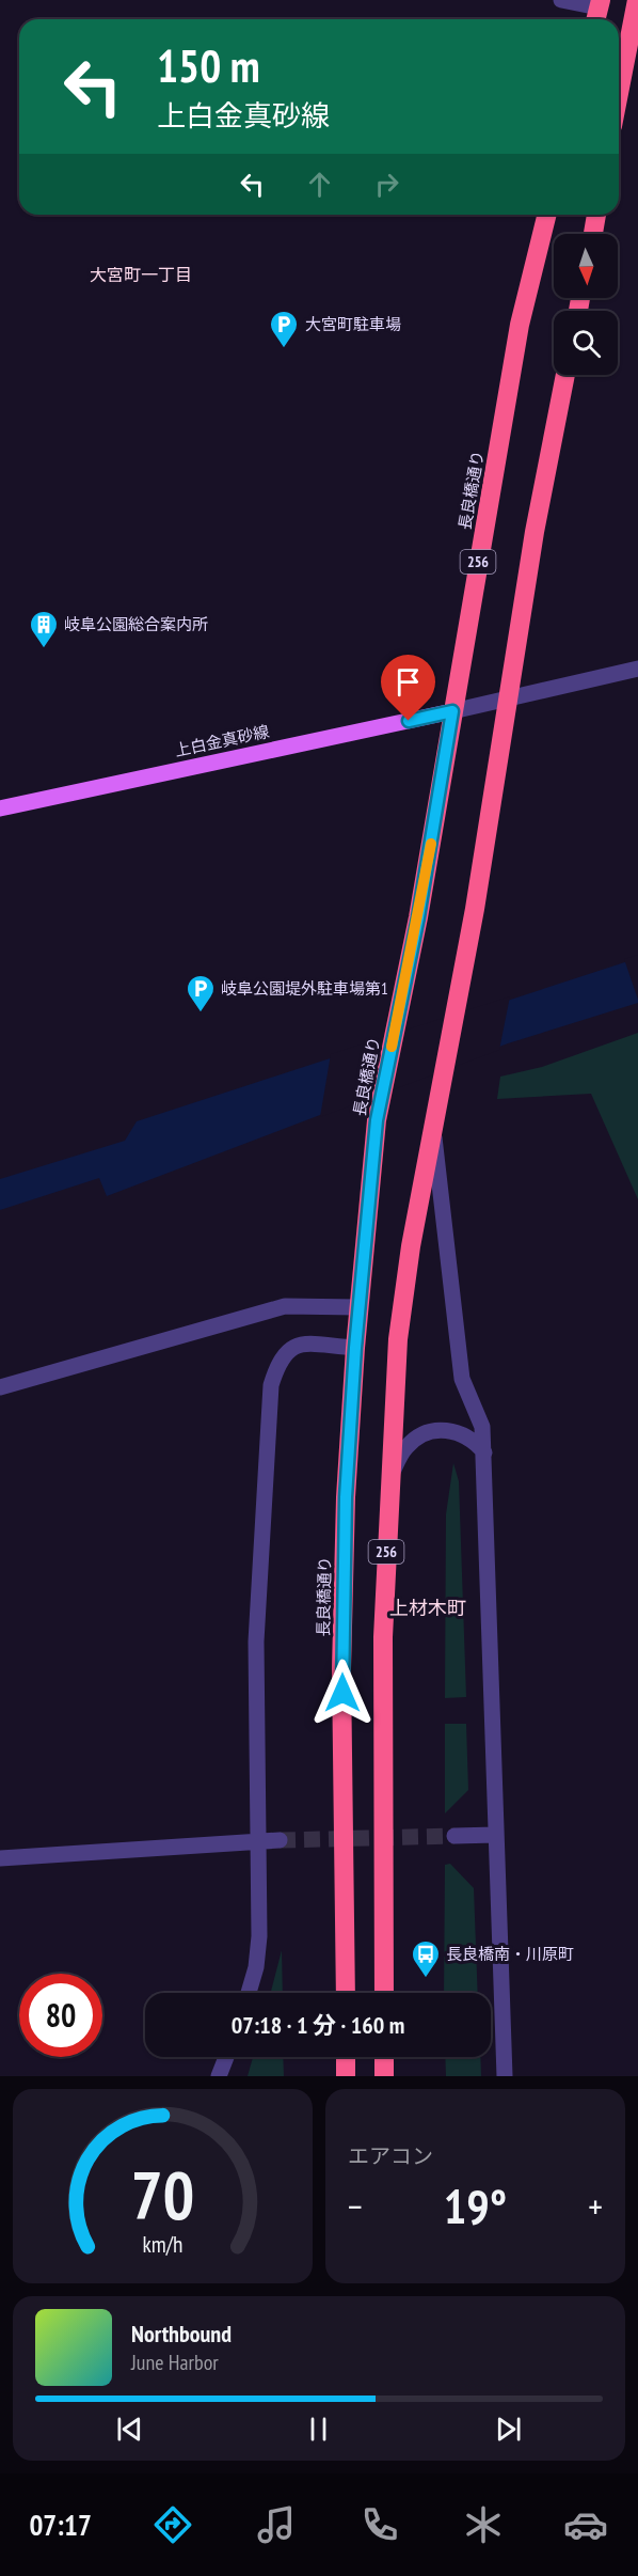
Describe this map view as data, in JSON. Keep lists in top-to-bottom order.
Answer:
{
  "streets": {
    "highway": ["長良橋通り", "256"],
    "main road": ["上白金真砂線"]
  },
  "crossings": [
    ["長良橋通り", "上白金真砂線"]
  ],
  "districts": ["大宮町一丁目", "上材木町"],
  "places": {
    "parking": ["大宮町駐車場", "岐阜公園堤外駐車場第1"],
    "building": ["岐阜公園総合案内所"],
    "bus stop": ["長良橋南・川原町"]
  },
  "north": "bottom",
  "page": {
    "turn": ["150 m", "上白金真砂線"],
    "limit": "80",
    "trip": "07:18 · 1 分 · 160 m",
    "tile": "エアコン",
    "heat": ["−", "19°", "+"],
    "song": ["Northbound", "June Harbor"],
    "tabs": "07:17",
    "gauge": ["70", "km/h"]
  }
}
